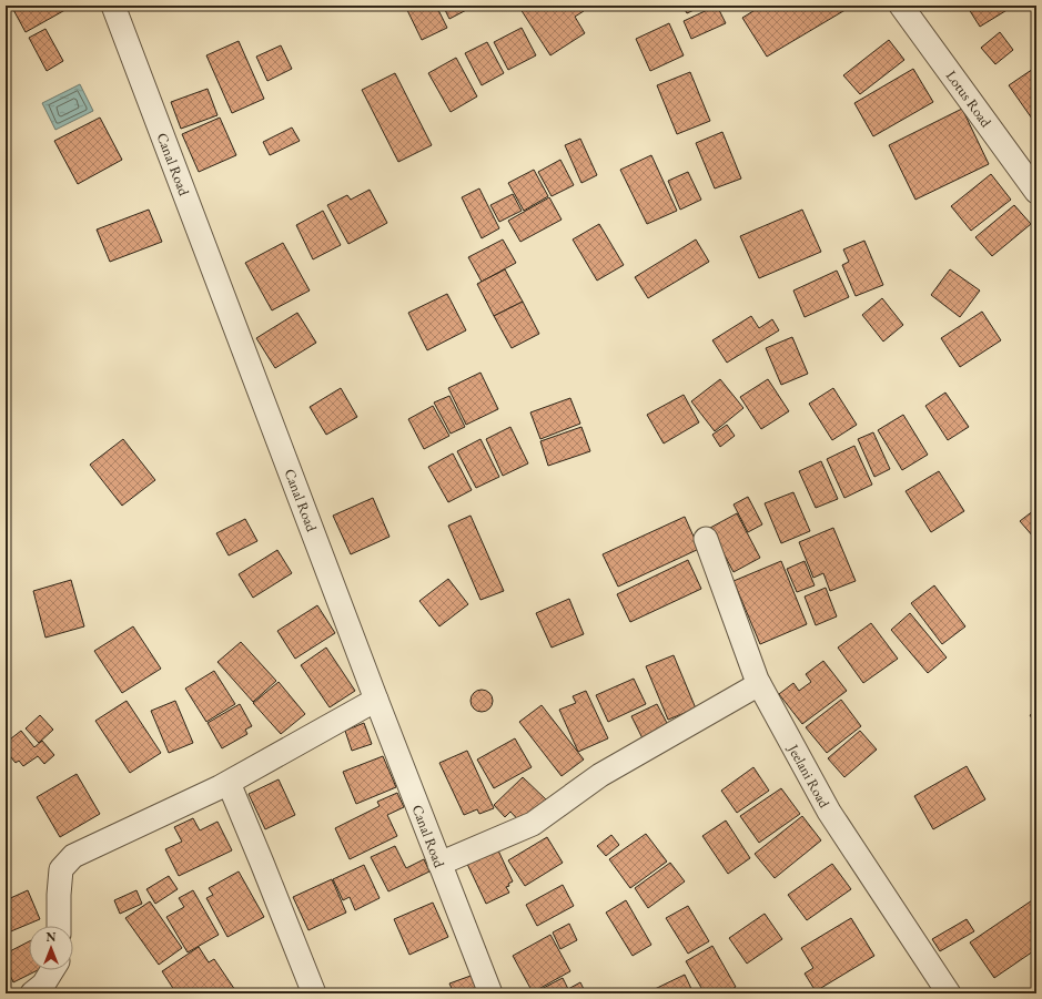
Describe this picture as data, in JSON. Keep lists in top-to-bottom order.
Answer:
{
  "streets": {
    "street": ["Lotus Road", "Canal Road", "Jeelani Road"]
  },
  "north": "top"
}
